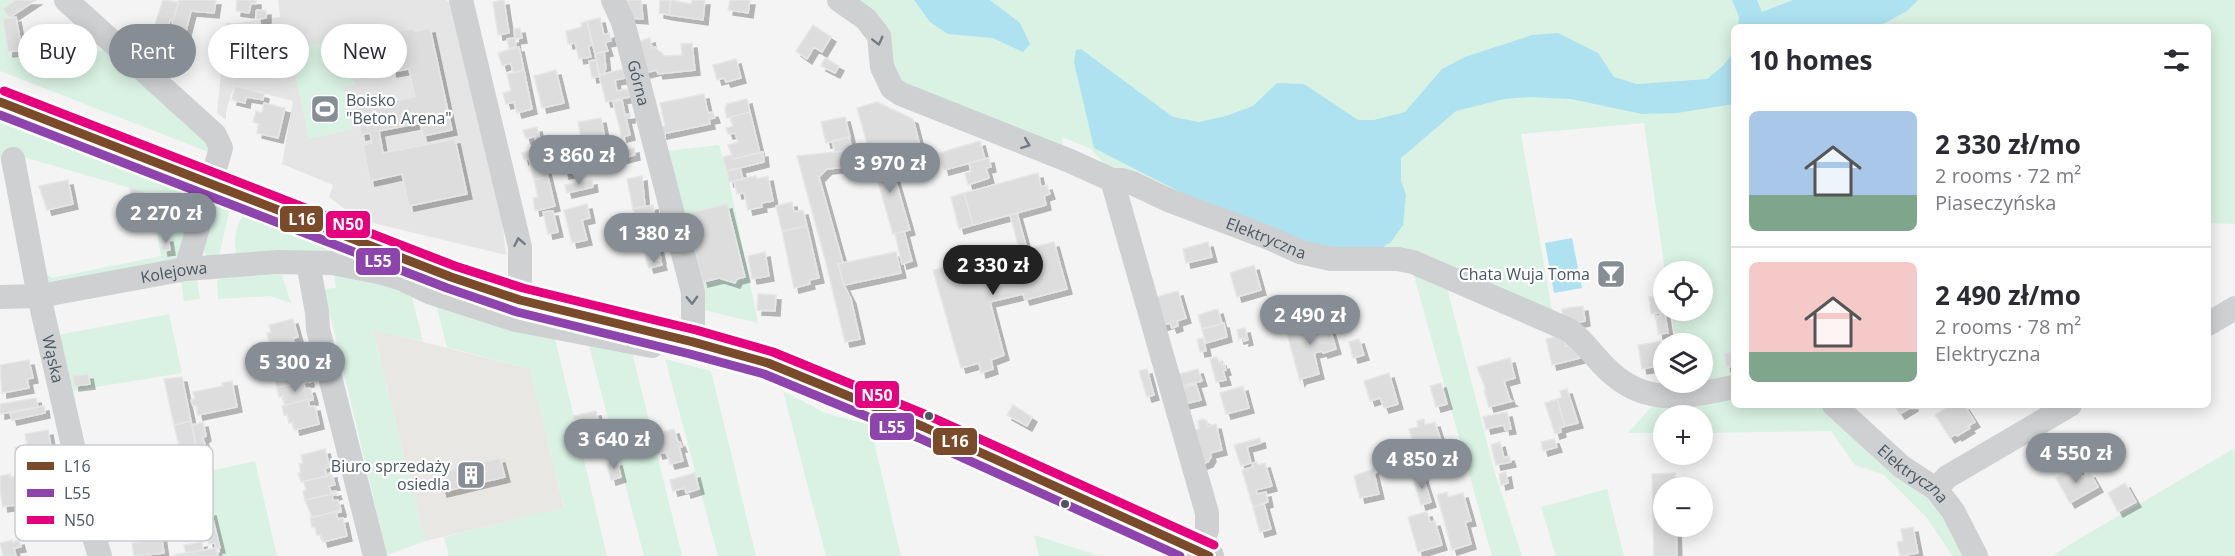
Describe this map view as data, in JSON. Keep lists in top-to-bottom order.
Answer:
{
  "streets": {
    "street": [
      "Górna",
      "Elektryczna",
      "Kolejowa",
      "Wąska"
    ]
  },
  "crossings": [
    ["Kolejowa", "Wąska"]
  ],
  "places": {
    "sports": ["Boisko \"Beton Arena\""],
    "bar": ["Chata Wuja Toma"],
    "building": ["Biuro sprzedaży osiedla"]
  },
  "lines": ["transit line N50", "transit line L16", "transit line L55"],
  "legend": ["L16", "L55", "N50"],
  "page": {
    "chip": [
      "Buy",
      "Rent",
      "Filters",
      "New"
    ],
    "heading": "10 homes",
    "list": [
      {
        "name": "2 330 zł/mo",
        "note": "2 rooms · 72 m² · Piaseczyńska"
      },
      {
        "name": "2 490 zł/mo",
        "note": "2 rooms · 78 m² · Elektryczna"
      }
    ],
    "price": [
      "3 860 zł",
      "3 970 zł",
      "2 270 zł",
      "1 380 zł",
      "2 330 zł",
      "2 490 zł",
      "5 300 zł",
      "3 640 zł",
      "4 550 zł",
      "4 850 zł"
    ],
    "map_buttons": ["+", "−"]
  }
}
